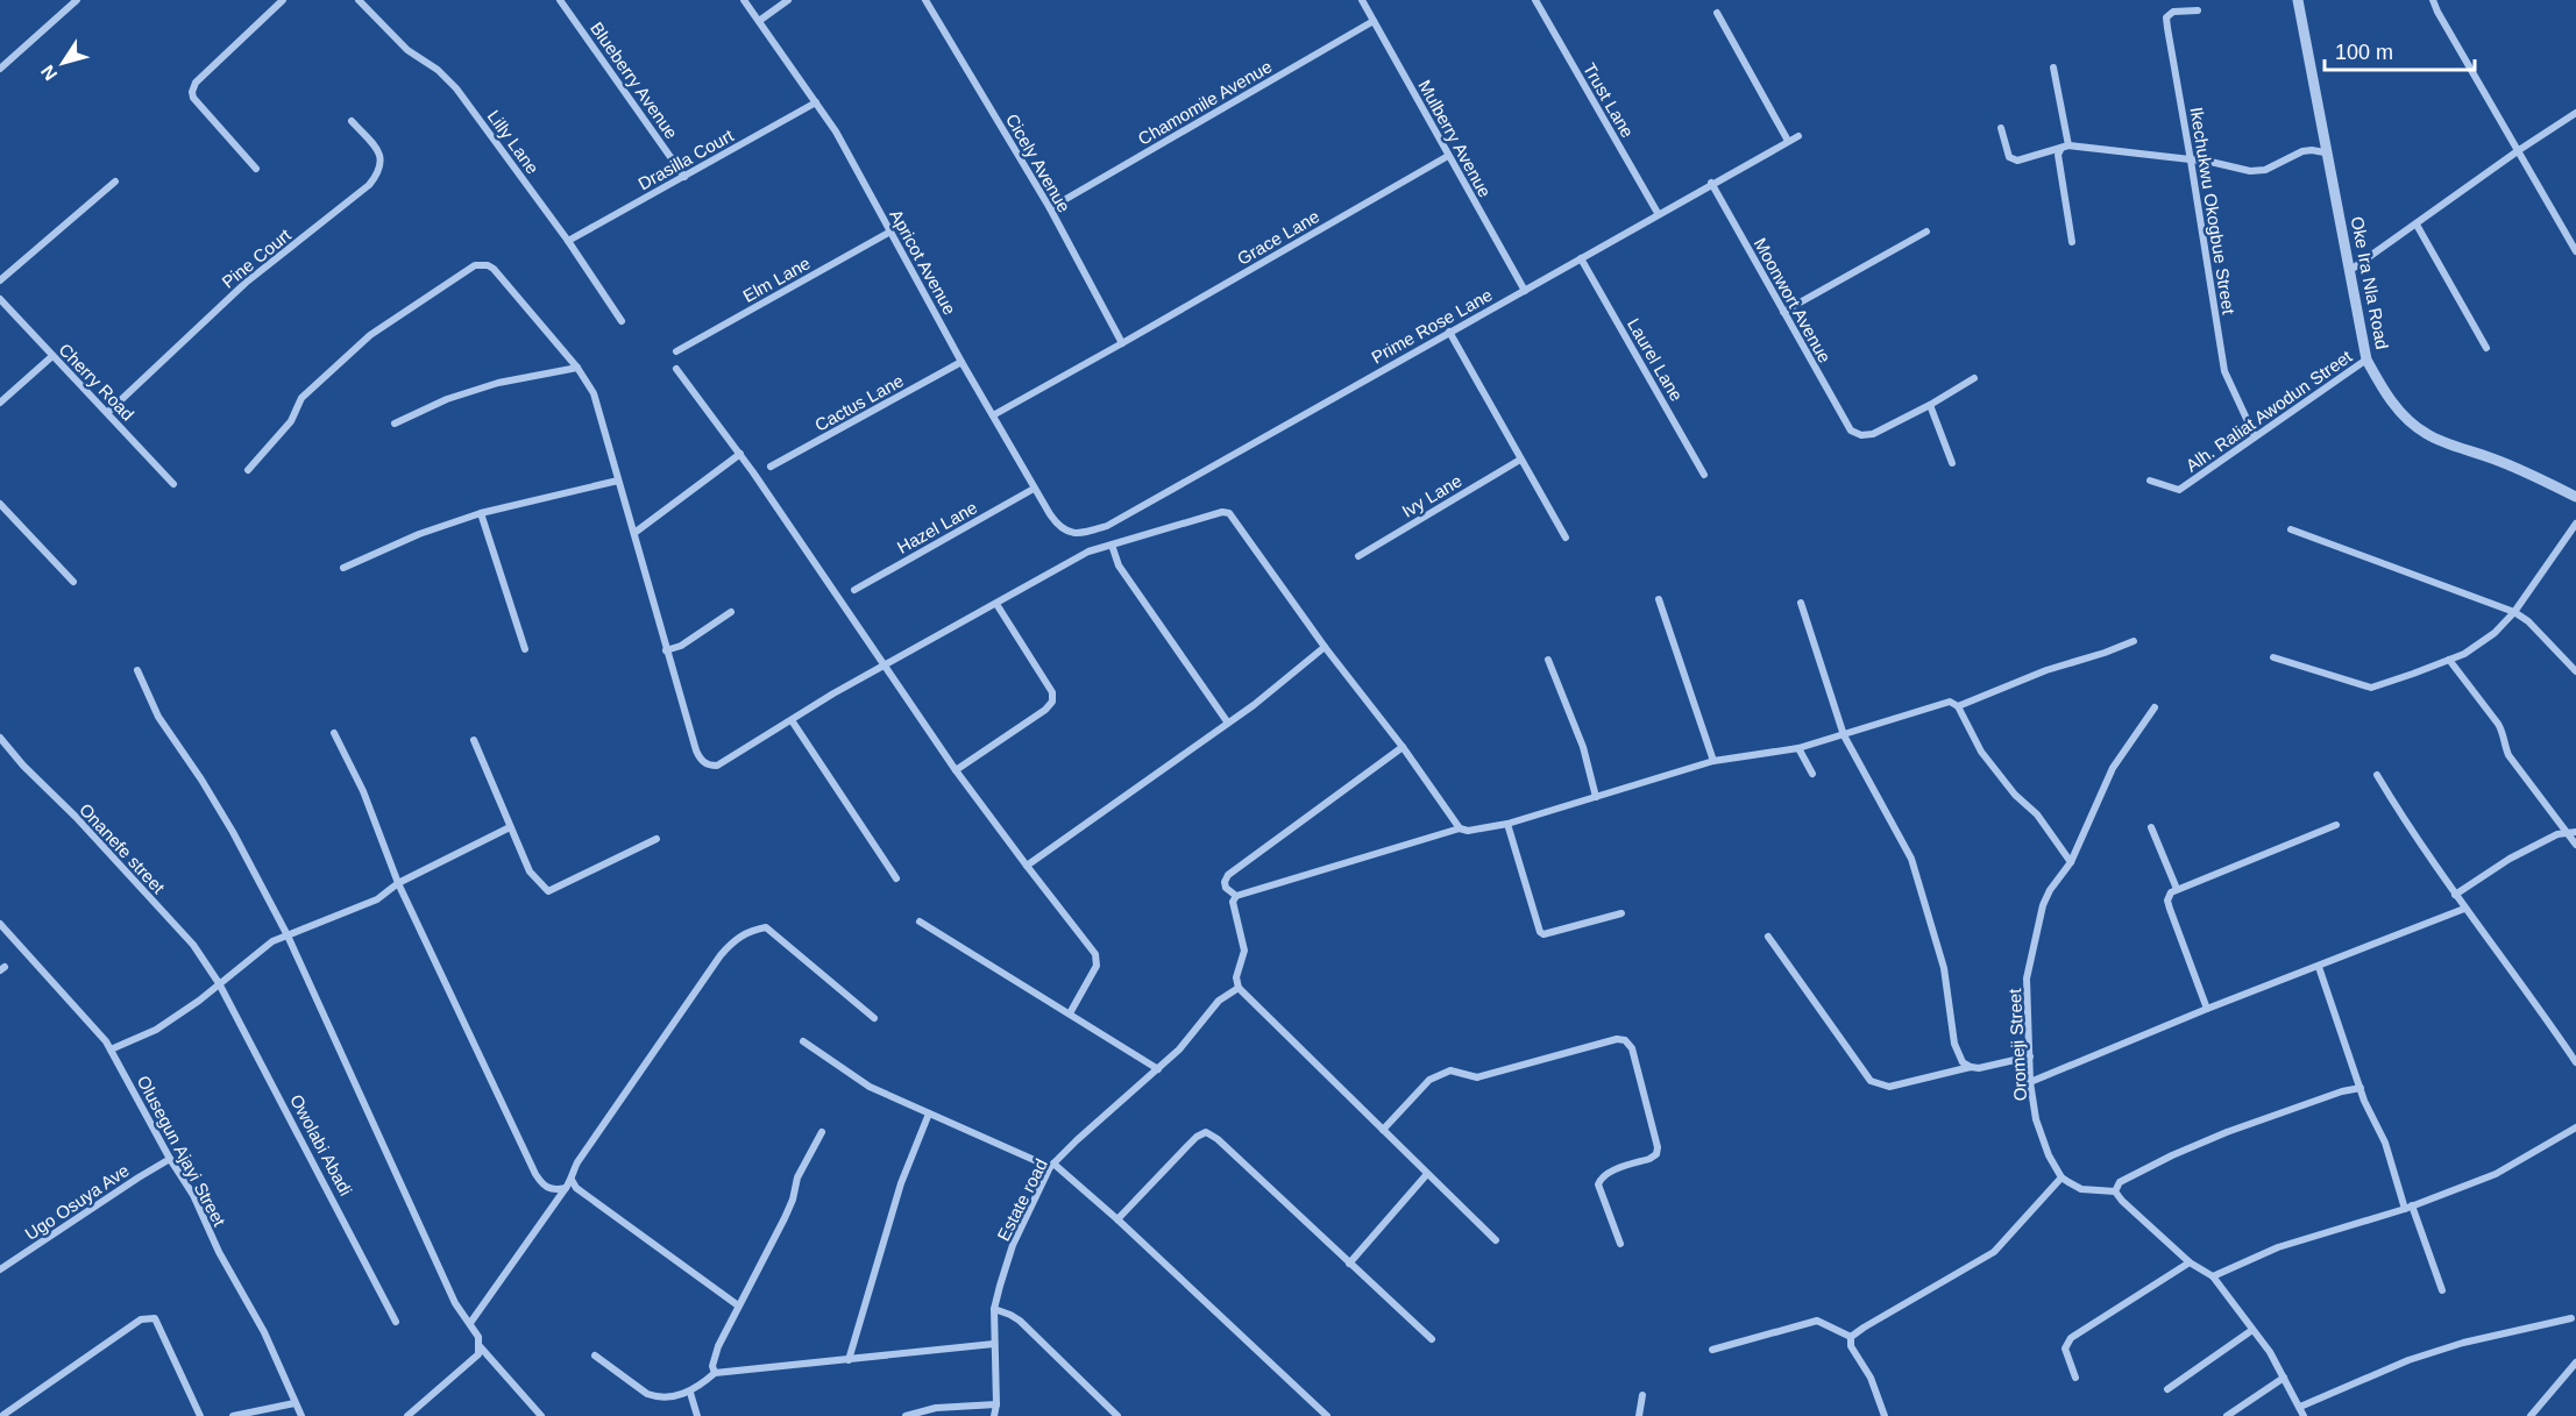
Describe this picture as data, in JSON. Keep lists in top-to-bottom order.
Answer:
{
  "streets": {
    "street": [
      "Blueberry Avenue",
      "Trust Lane",
      "Chamomile Avenue",
      "Mulberry Avenue",
      "Lilly Lane",
      "Drasilla Court",
      "Cicely Avenue",
      "Ikechukwu Okogbue Street",
      "Grace Lane",
      "Pine Court",
      "Apricot Avenue",
      "Elm Lane",
      "Oke Ira Nla Road",
      "Moonwort Avenue",
      "Prime Rose Lane",
      "Laurel Lane",
      "Cherry Road",
      "Cactus Lane",
      "Alh. Raliat Awodun Street",
      "Ivy Lane",
      "Hazel Lane",
      "Onanefe street",
      "Oromeji Street",
      "Owolabi Abadi",
      "Olusegun Ajayi Street",
      "Estate road",
      "Ugo Osuya Ave"
    ]
  },
  "crossings": [
    ["Blueberry Avenue", "Drasilla Court"],
    ["Trust Lane", "Prime Rose Lane"],
    ["Chamomile Avenue", "Mulberry Avenue"],
    ["Chamomile Avenue", "Cicely Avenue"],
    ["Mulberry Avenue", "Grace Lane"],
    ["Mulberry Avenue", "Prime Rose Lane"],
    ["Lilly Lane", "Drasilla Court"],
    ["Drasilla Court", "Apricot Avenue"],
    ["Cicely Avenue", "Grace Lane"],
    ["Ikechukwu Okogbue Street", "Alh. Raliat Awodun Street"],
    ["Grace Lane", "Apricot Avenue"],
    ["Pine Court", "Cherry Road"],
    ["Apricot Avenue", "Elm Lane"],
    ["Apricot Avenue", "Prime Rose Lane"],
    ["Apricot Avenue", "Cactus Lane"],
    ["Apricot Avenue", "Hazel Lane"],
    ["Oke Ira Nla Road", "Alh. Raliat Awodun Street"],
    ["Moonwort Avenue", "Prime Rose Lane"],
    ["Prime Rose Lane", "Laurel Lane"],
    ["Onanefe street", "Owolabi Abadi"],
    ["Olusegun Ajayi Street", "Ugo Osuya Ave"]
  ],
  "scale_bar": "100 m",
  "north": "bottom left"
}
